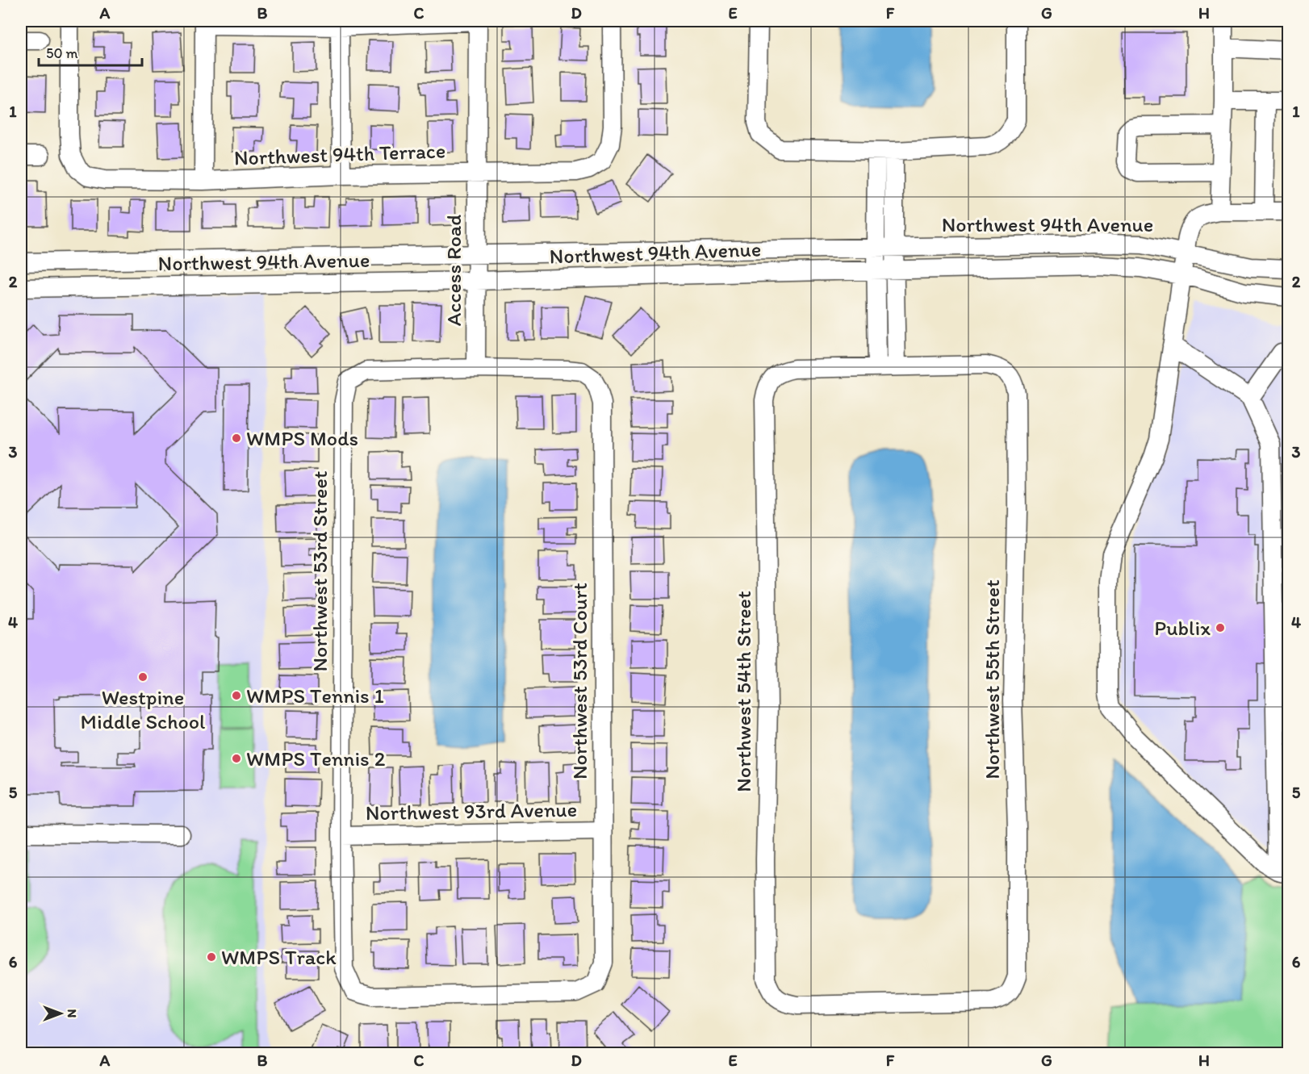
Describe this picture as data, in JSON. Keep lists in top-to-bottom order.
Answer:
{
  "streets": {
    "street": [
      "Northwest 94th Terrace",
      "Northwest 94th Avenue",
      "Access Road",
      "Northwest 53rd Street",
      "Northwest 55th Street",
      "Northwest 53rd Court",
      "Northwest 54th Street",
      "Northwest 93rd Avenue"
    ]
  },
  "crossings": [
    ["Northwest 94th Terrace", "Access Road"],
    ["Northwest 94th Avenue", "Access Road"],
    ["Access Road", "Northwest 53rd Street"],
    ["Access Road", "Northwest 53rd Court"],
    ["Northwest 53rd Street", "Northwest 53rd Court"],
    ["Northwest 53rd Street", "Northwest 93rd Avenue"],
    ["Northwest 55th Street", "Northwest 54th Street"],
    ["Northwest 53rd Court", "Northwest 93rd Avenue"]
  ],
  "places": [
    "WMPS Mods",
    "Publix",
    "Westpine Middle School",
    "WMPS Tennis 1",
    "WMPS Tennis 2",
    "WMPS Track"
  ],
  "scale_bar": "50 m",
  "north": "right",
  "grid": {
    "columns": [
      "A",
      "B",
      "C",
      "D",
      "E",
      "F",
      "G",
      "H"
    ],
    "rows": [
      "1",
      "2",
      "3",
      "4",
      "5",
      "6"
    ]
  }
}
